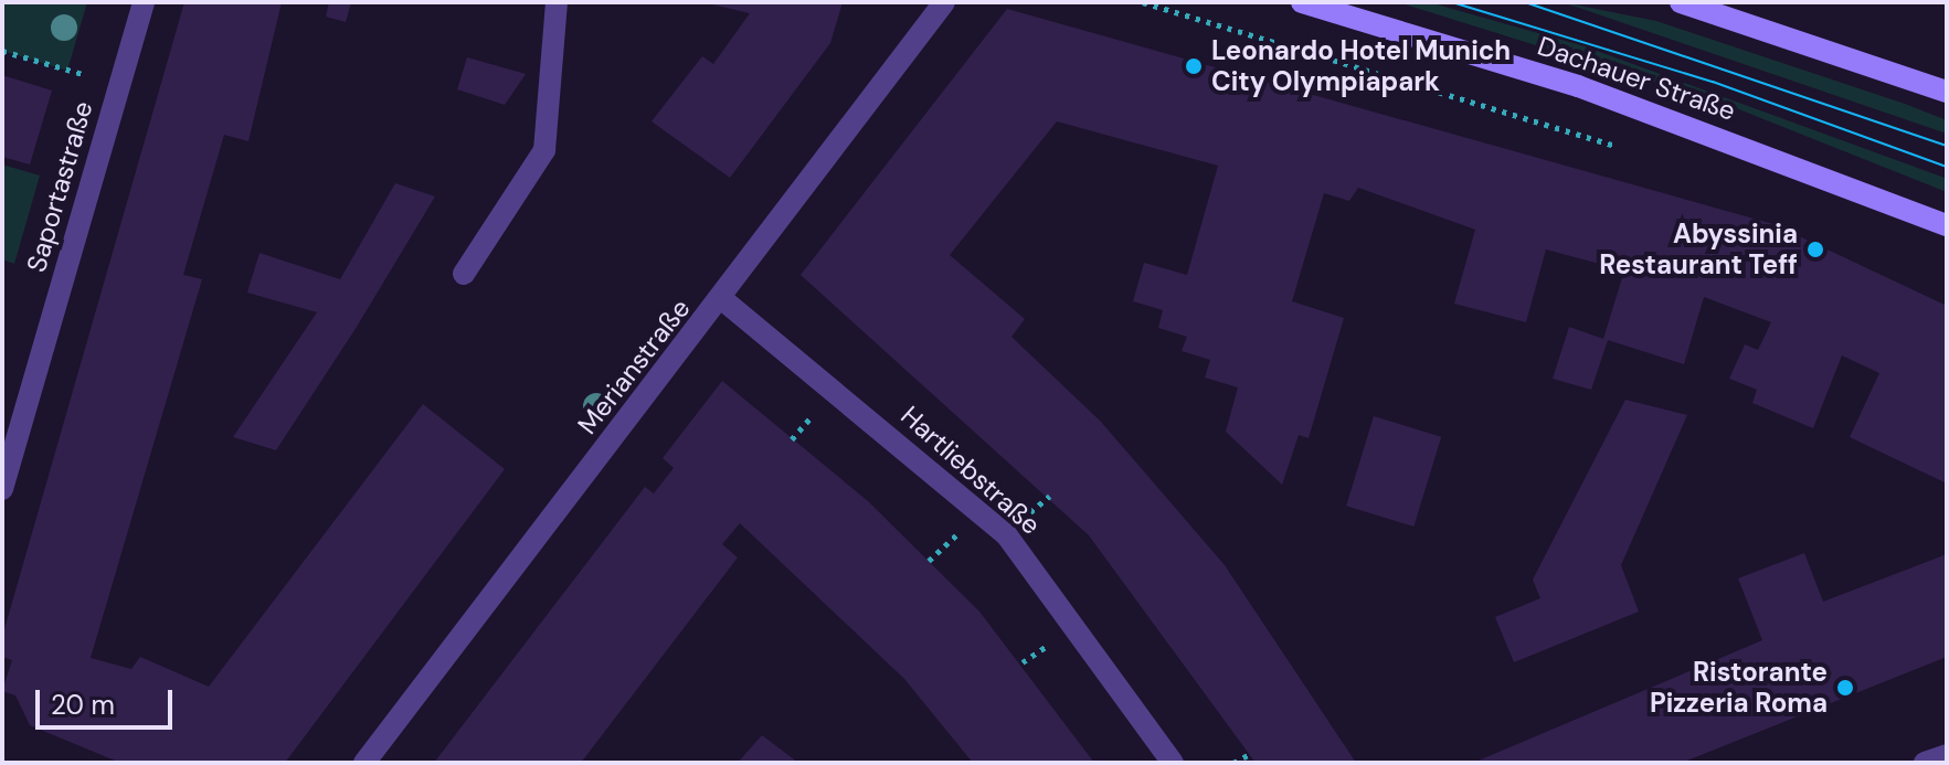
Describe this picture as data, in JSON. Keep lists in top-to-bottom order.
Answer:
{
  "streets": {
    "main road": ["Dachauer Straße"],
    "street": ["Saportastraße", "Merianstraße", "Hartliebstraße"]
  },
  "crossings": [
    ["Merianstraße", "Hartliebstraße"]
  ],
  "places": ["Leonardo Hotel Munich City Olympiapark", "Abyssinia Restaurant Teff", "Ristorante Pizzeria Roma"],
  "scale_bar": "20 m"
}
